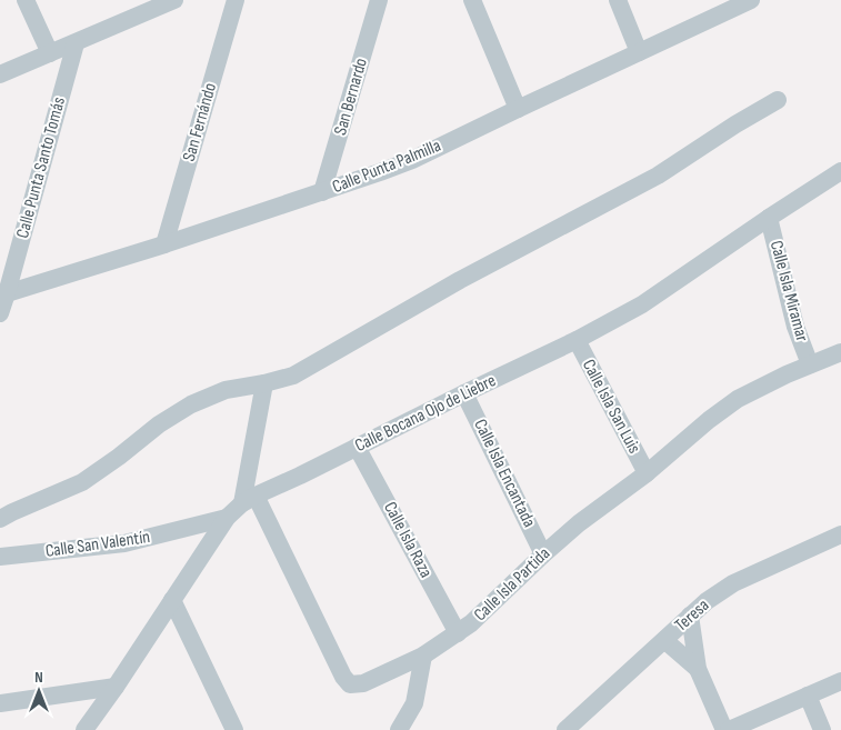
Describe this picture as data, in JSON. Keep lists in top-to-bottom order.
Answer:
{
  "streets": {
    "street": [
      "San Bernardo",
      "San Fernándo",
      "Calle Punta Palmilla",
      "Calle Punta Santo Tomás",
      "Calle Isla Miramar",
      "Calle Isla San Luis",
      "Calle Bocana Ojo de Liebre",
      "Calle Isla Encantada",
      "Calle Isla Raza",
      "Calle San Valentín",
      "Calle Isla Partida",
      "Teresa"
    ]
  },
  "crossings": [
    ["San Bernardo", "Calle Punta Palmilla"],
    ["San Fernándo", "Calle Punta Palmilla"],
    ["Calle Punta Palmilla", "Calle Punta Santo Tomás"],
    ["Calle Isla Miramar", "Calle Bocana Ojo de Liebre"],
    ["Calle Isla Miramar", "Calle Isla Partida"],
    ["Calle Isla San Luis", "Calle Bocana Ojo de Liebre"],
    ["Calle Isla San Luis", "Calle Isla Partida"],
    ["Calle Bocana Ojo de Liebre", "Calle Isla Encantada"],
    ["Calle Bocana Ojo de Liebre", "Calle Isla Raza"],
    ["Calle Bocana Ojo de Liebre", "Calle San Valentín"],
    ["Calle Bocana Ojo de Liebre", "Calle Isla Partida"],
    ["Calle Isla Encantada", "Calle Isla Partida"],
    ["Calle Isla Raza", "Calle Isla Partida"]
  ],
  "north": "top"
}
